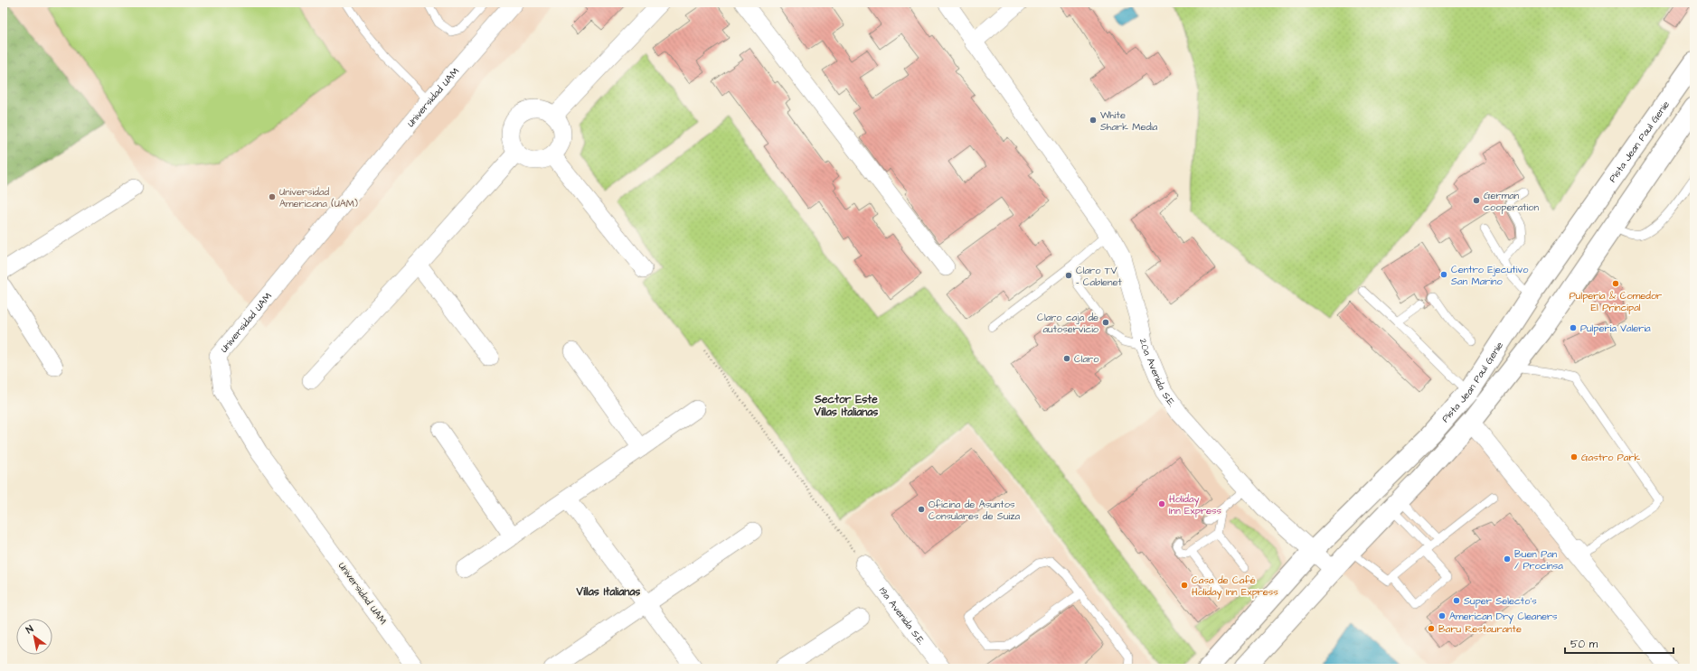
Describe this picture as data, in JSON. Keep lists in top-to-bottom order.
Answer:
{
  "streets": {
    "main road": ["Pista Jean Paul Genie"],
    "street": ["Universidad UAM", "20a Avenida S.E.", "19a Avenida S.E."]
  },
  "crossings": [
    ["Pista Jean Paul Genie", "20a Avenida S.E."]
  ],
  "districts": ["Sector Este Villas Italianas", "Villas Italianas"],
  "places": [
    "White Shark Media",
    "Universidad Americana (UAM)",
    "German cooperation",
    "Centro Ejecutivo San Marino",
    "Claro TV - Cablenet",
    "Pulpería & Comedor El Principal",
    "Claro caja de autoservicio",
    "Pulpería Valeria",
    "Claro",
    "Gastro Park",
    "Holiday Inn Express",
    "Oficina de Asuntos Consulares de Suiza",
    "Buen Pan / Procinsa",
    "Casa de Café Holiday Inn Express",
    "Super Selecto's",
    "American Dry Cleaners",
    "Baru Restaurante"
  ],
  "scale_bar": "50 m",
  "north": "top left"
}
